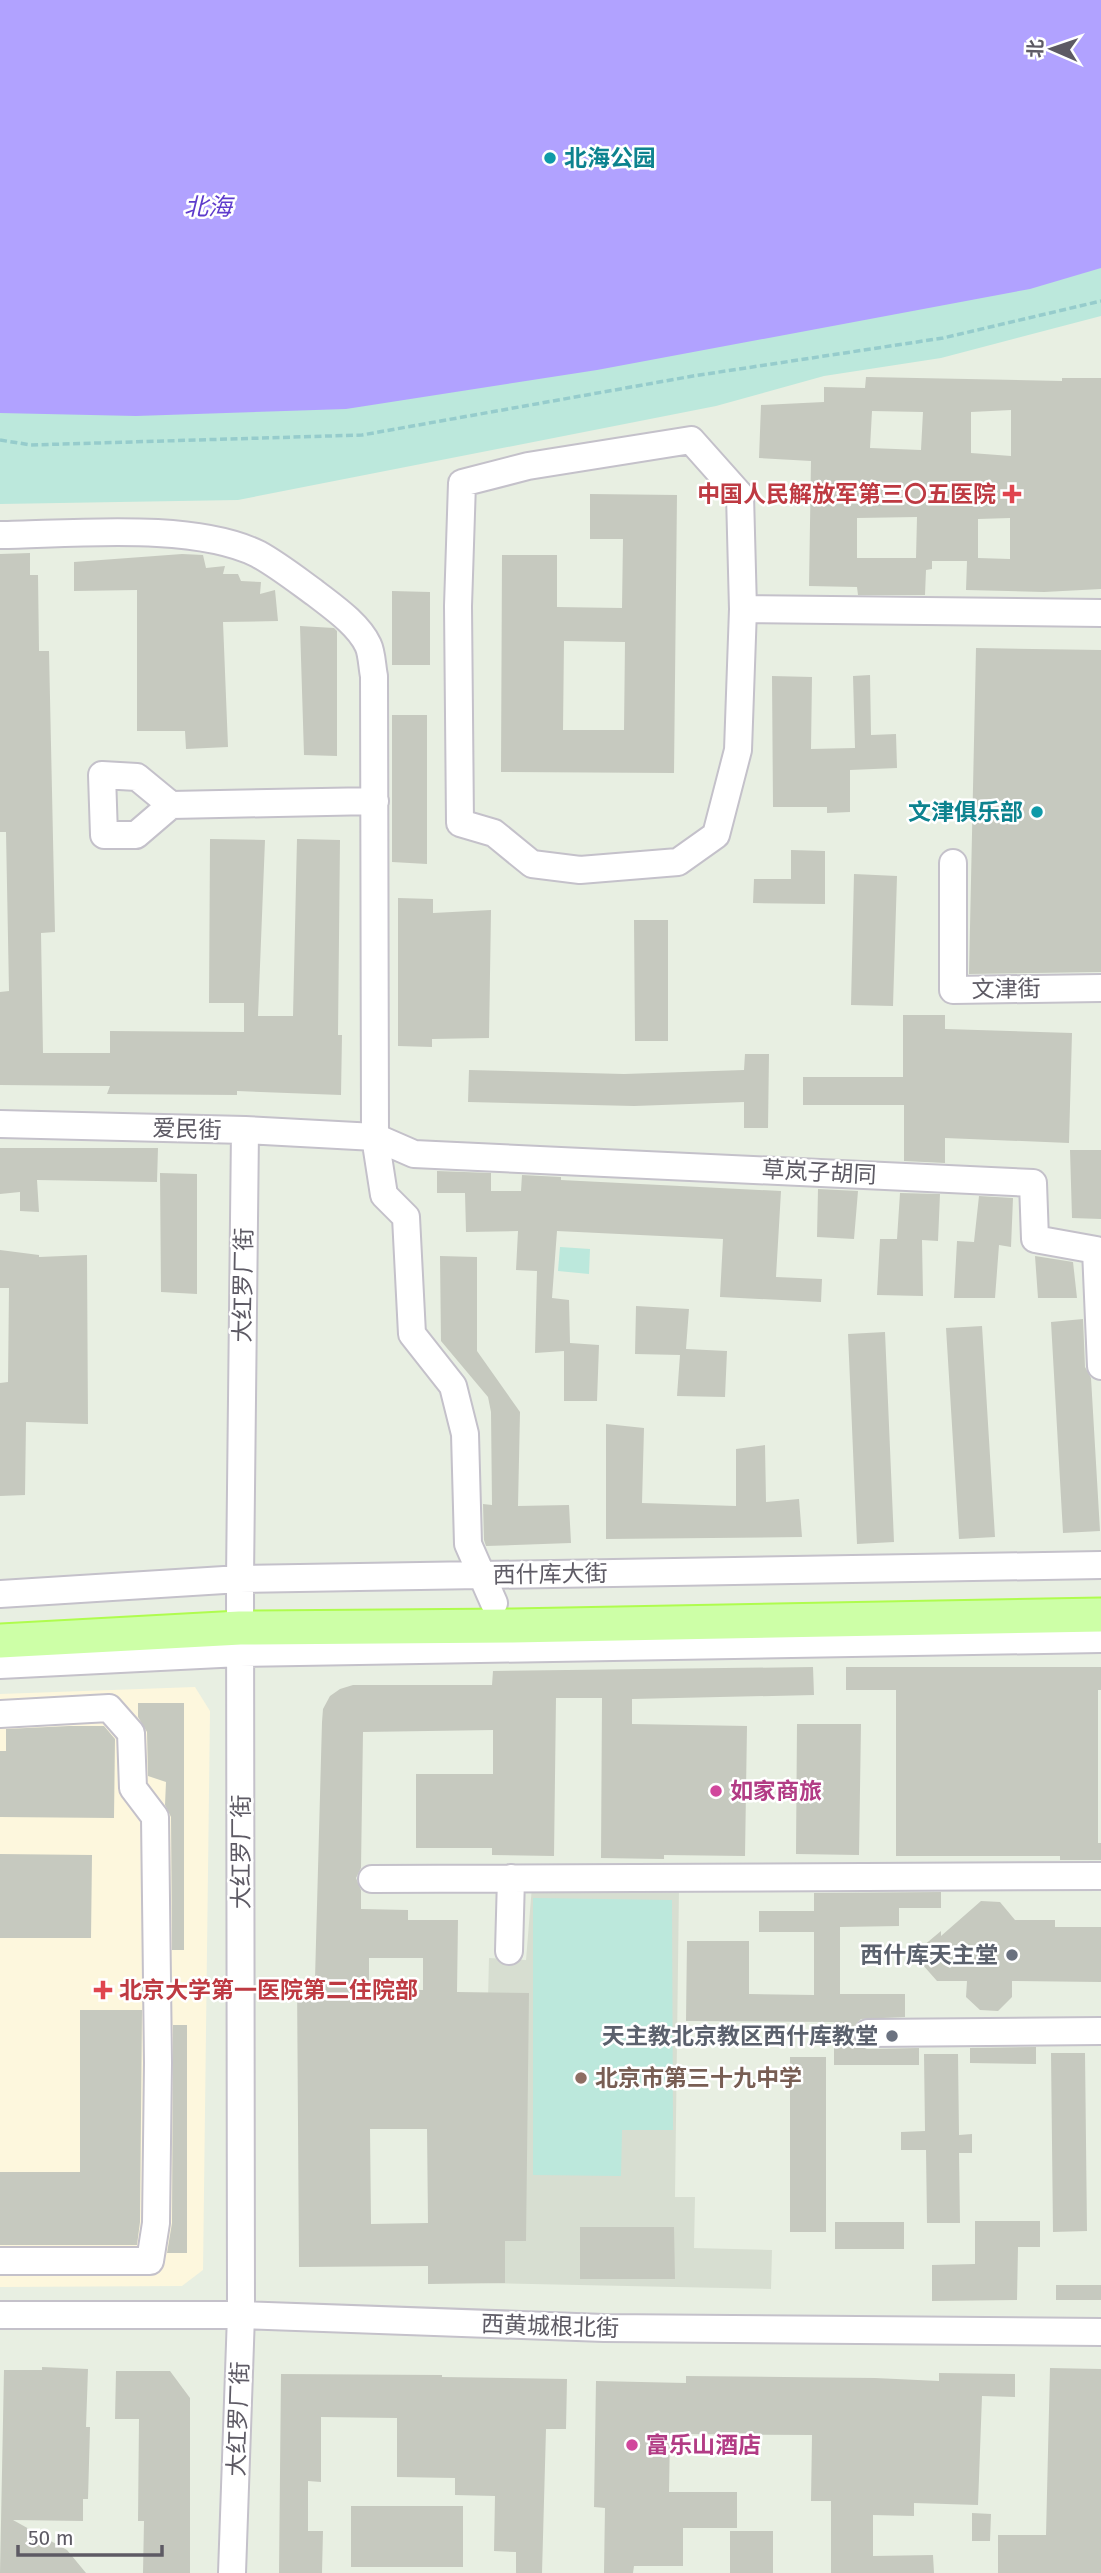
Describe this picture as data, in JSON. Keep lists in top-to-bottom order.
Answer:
{
  "streets": {
    "main road": ["西什库大街"],
    "street": [
      "文津街",
      "爱民街",
      "草岚子胡同",
      "大红罗厂街",
      "西黄城根北街"
    ]
  },
  "crossings": [
    ["爱民街", "草岚子胡同"],
    ["爱民街", "大红罗厂街"],
    ["大红罗厂街", "西什库大街"],
    ["大红罗厂街", "西黄城根北街"]
  ],
  "water": ["北海"],
  "places": {
    "other": [
      "北海公园",
      "文津俱乐部",
      "如家商旅",
      "西什库天主堂",
      "天主教北京教区西什库教堂",
      "北京市第三十九中学",
      "富乐山酒店"
    ],
    "health": ["中国人民解放军第三〇五医院", "北京大学第一医院第二住院部"]
  },
  "scale_bar": "50 m",
  "north": "left"
}
